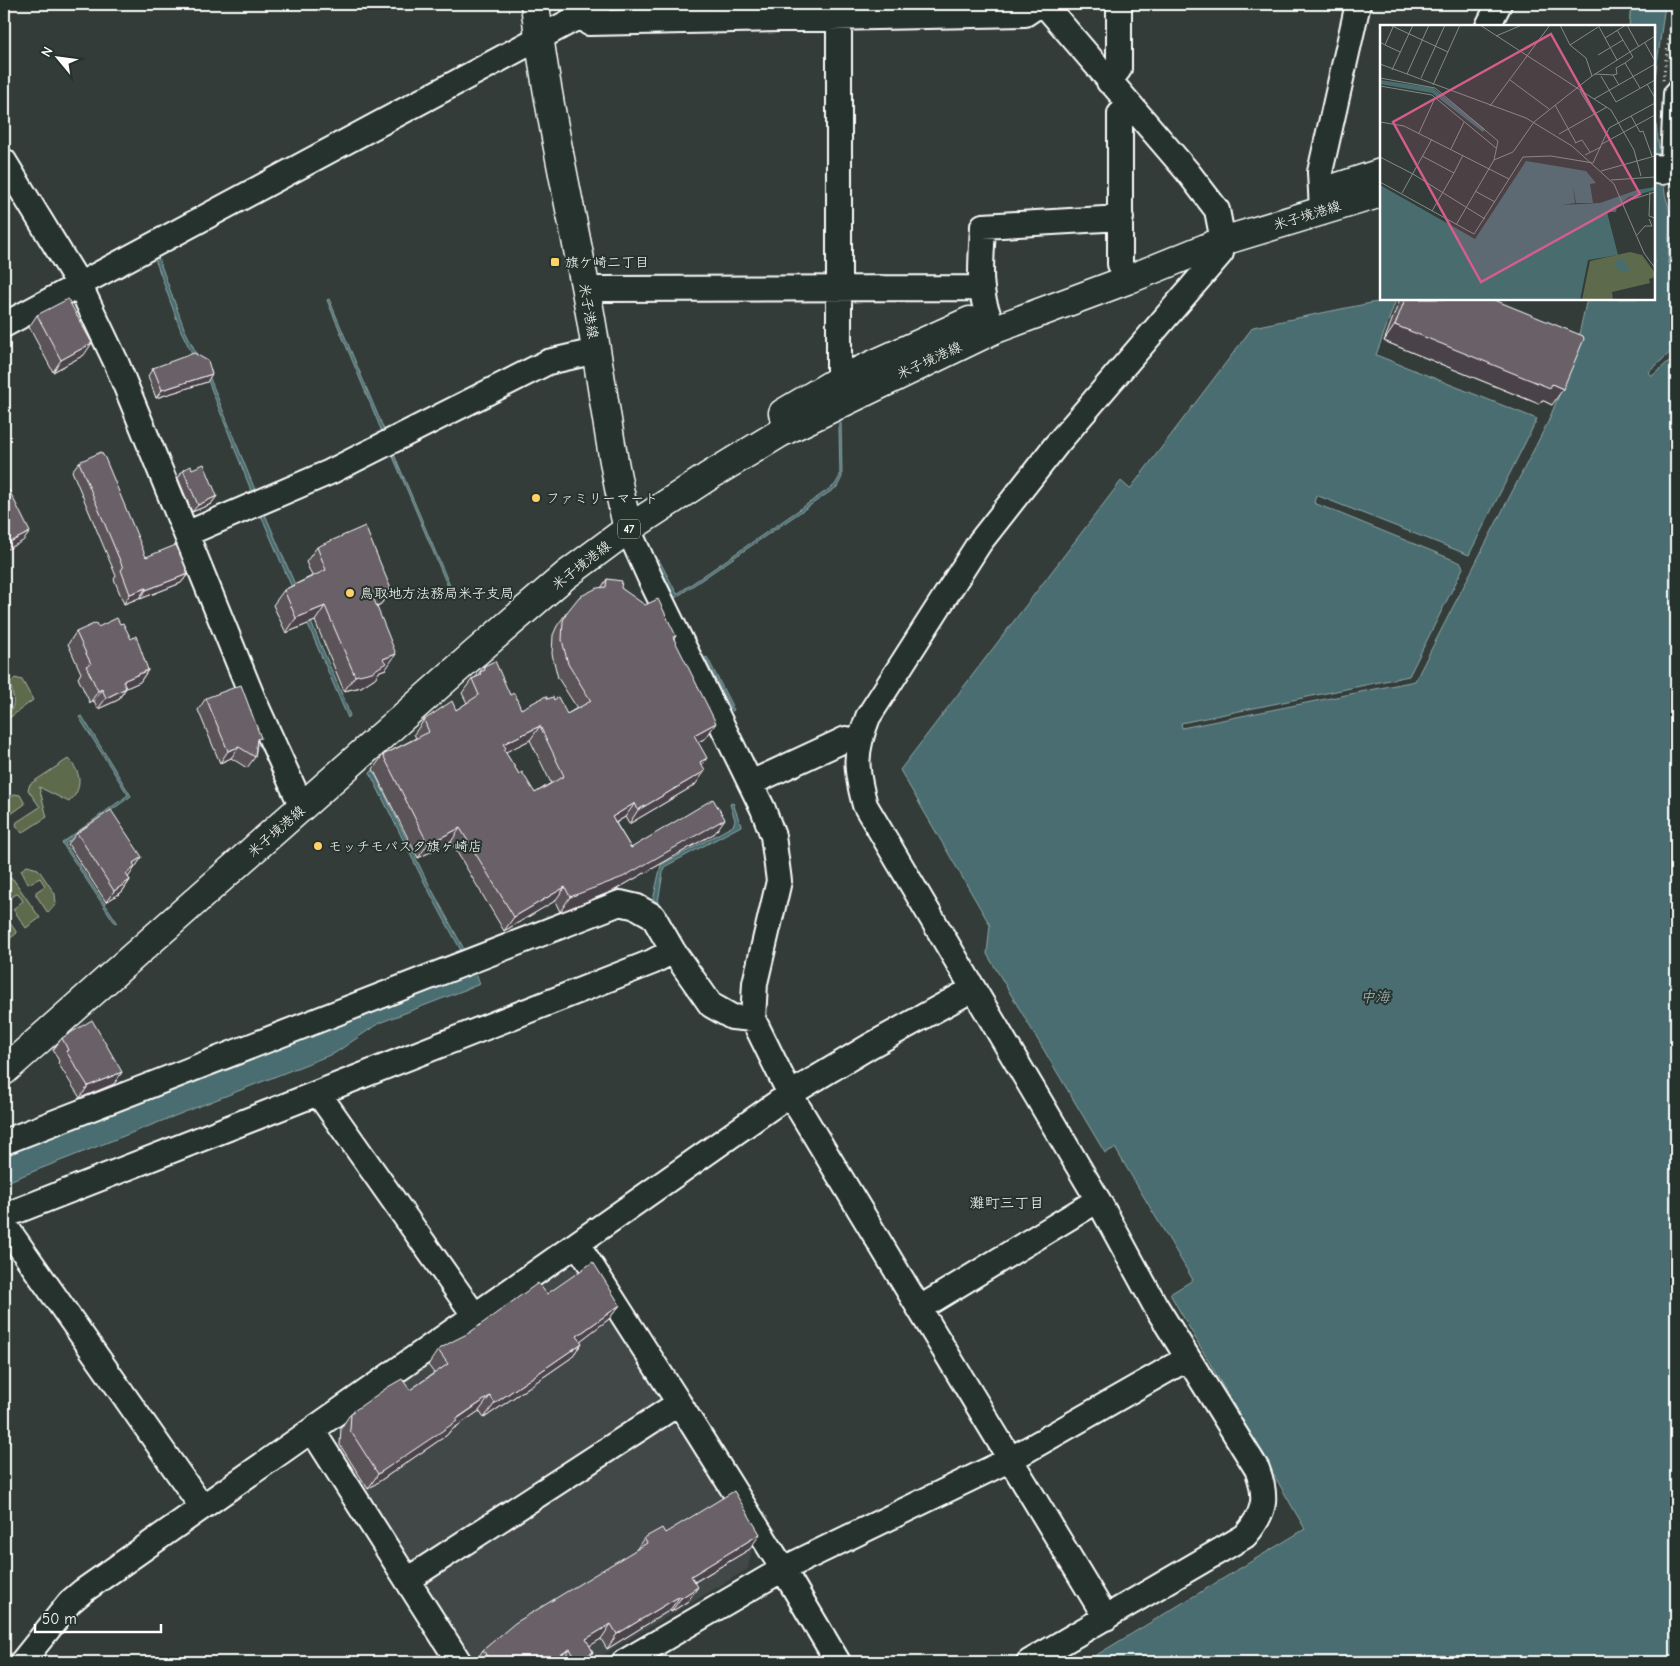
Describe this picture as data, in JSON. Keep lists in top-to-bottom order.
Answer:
{
  "streets": {
    "main road": ["米子境港線", "米子港線", "47"]
  },
  "crossings": [
    ["米子境港線", "米子港線"]
  ],
  "districts": ["灘町三丁目"],
  "water": ["中海"],
  "places": {
    "transit": ["旗ケ崎二丁目"],
    "other": ["ファミリーマート", "鳥取地方法務局米子支局", "モッチモパスタ旗ヶ崎店"]
  },
  "scale_bar": "50 m",
  "north": "top left"
}
